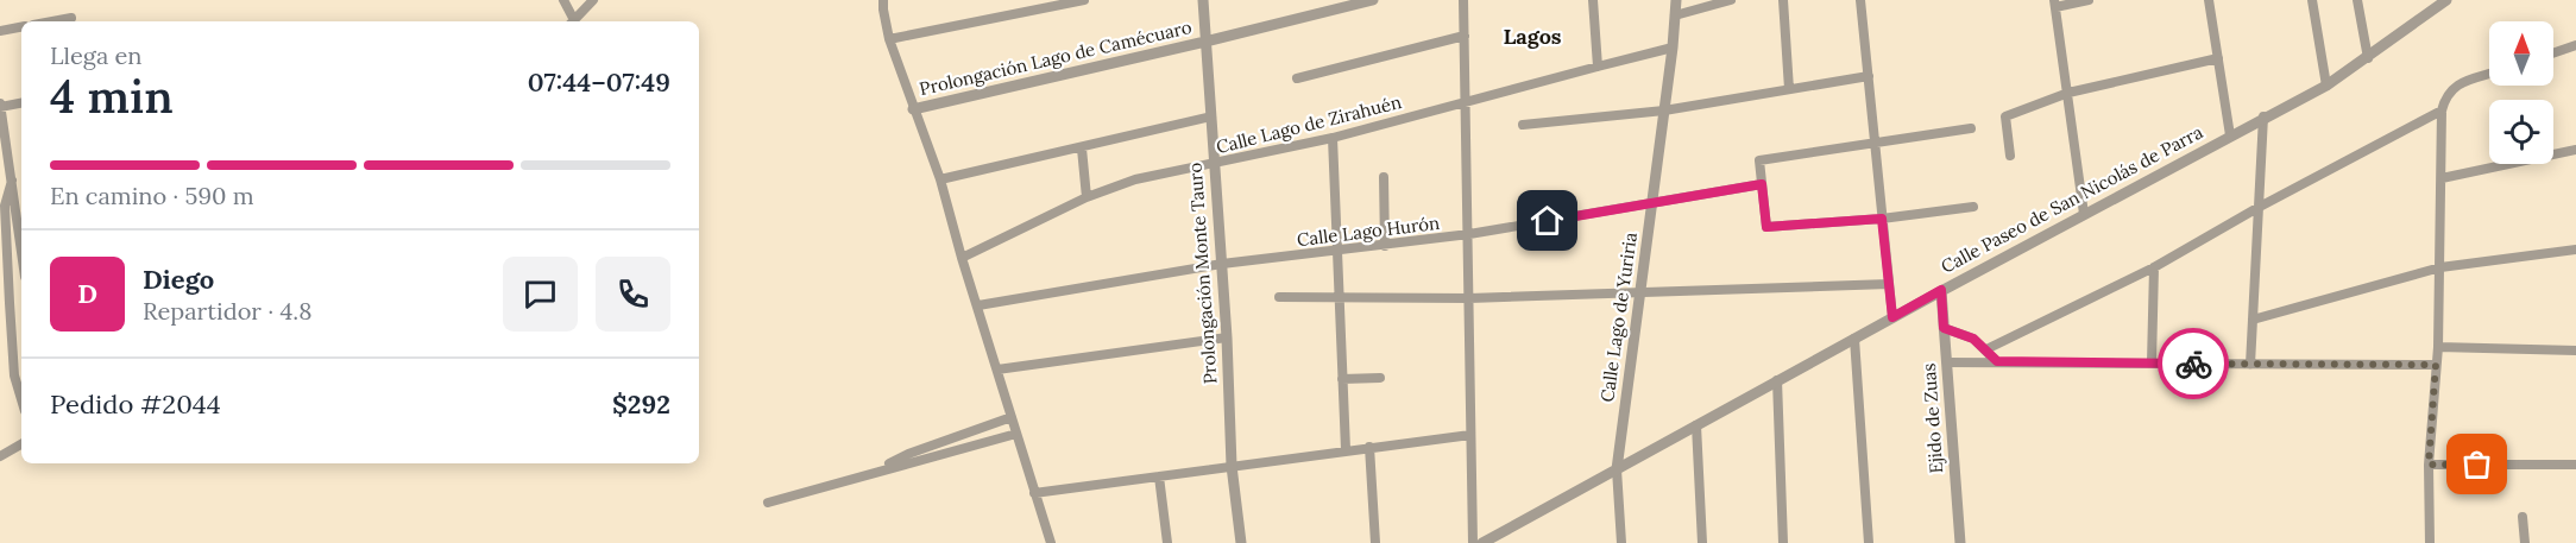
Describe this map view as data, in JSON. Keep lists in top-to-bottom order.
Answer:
{
  "streets": {
    "street": [
      "Prolongación Lago de Camécuaro",
      "Calle Lago de Zirahuén",
      "Calle Paseo de San Nicolás de Parra",
      "Calle Lago Hurón",
      "Prolongación Monte Tauro",
      "Calle Lago de Yuriria",
      "Ejido de Zuas"
    ]
  },
  "crossings": [
    ["Prolongación Lago de Camécuaro", "Prolongación Monte Tauro"],
    ["Calle Lago de Zirahuén", "Prolongación Monte Tauro"],
    ["Calle Lago de Zirahuén", "Calle Lago de Yuriria"],
    ["Calle Paseo de San Nicolás de Parra", "Calle Lago de Yuriria"],
    ["Calle Paseo de San Nicolás de Parra", "Ejido de Zuas"],
    ["Calle Lago Hurón", "Prolongación Monte Tauro"],
    ["Calle Lago Hurón", "Calle Lago de Yuriria"]
  ],
  "districts": ["Lagos"],
  "north": "top",
  "page": {
    "heading": ["4 min", "Llega en", "07:44–07:49"],
    "panel": [
      "Diego",
      "Repartidor · 4.8",
      "Pedido #2044",
      "$292"
    ],
    "bar": "En camino · 590 m",
    "round": "D"
  }
}
